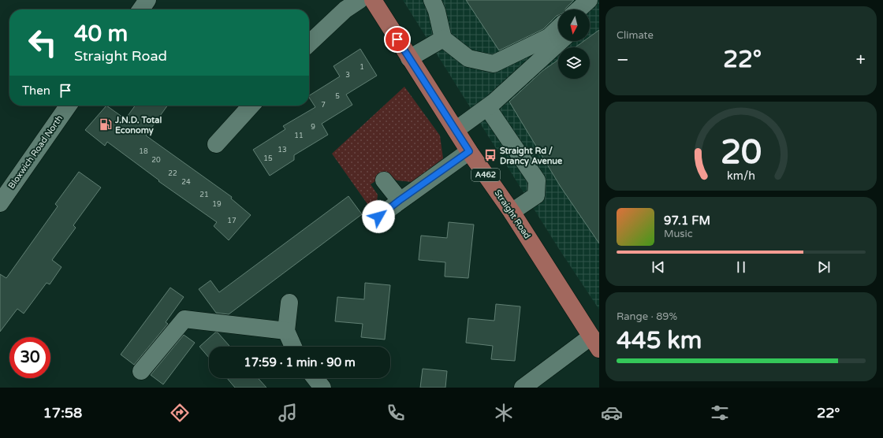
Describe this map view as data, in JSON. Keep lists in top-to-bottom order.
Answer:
{
  "streets": {
    "main road": ["A462", "Straight Road"],
    "street": ["Bloxwich Road North"]
  },
  "places": {
    "fuel station": ["J.N.D. Total Economy"],
    "bus stop": ["Straight Rd / Drancy Avenue"]
  },
  "house_numbers": [
    "1",
    "3",
    "5",
    "7",
    "9",
    "11",
    "13",
    "18",
    "15",
    "20",
    "22",
    "24",
    "21",
    "19",
    "17"
  ],
  "north": "bottom",
  "page": {
    "tile": [
      "Climate",
      ["Range · 89%", "445 km"]
    ],
    "turn": ["40 m", "Straight Road"],
    "heat": ["−", "22°", "+"],
    "then": "Then",
    "song": ["97.1 FM", "Music"],
    "limit": "30",
    "trip": "17:59 · 1 min · 90 m",
    "tabs": ["17:58", "22°"],
    "gauge": ["20", "km/h"]
  }
}
